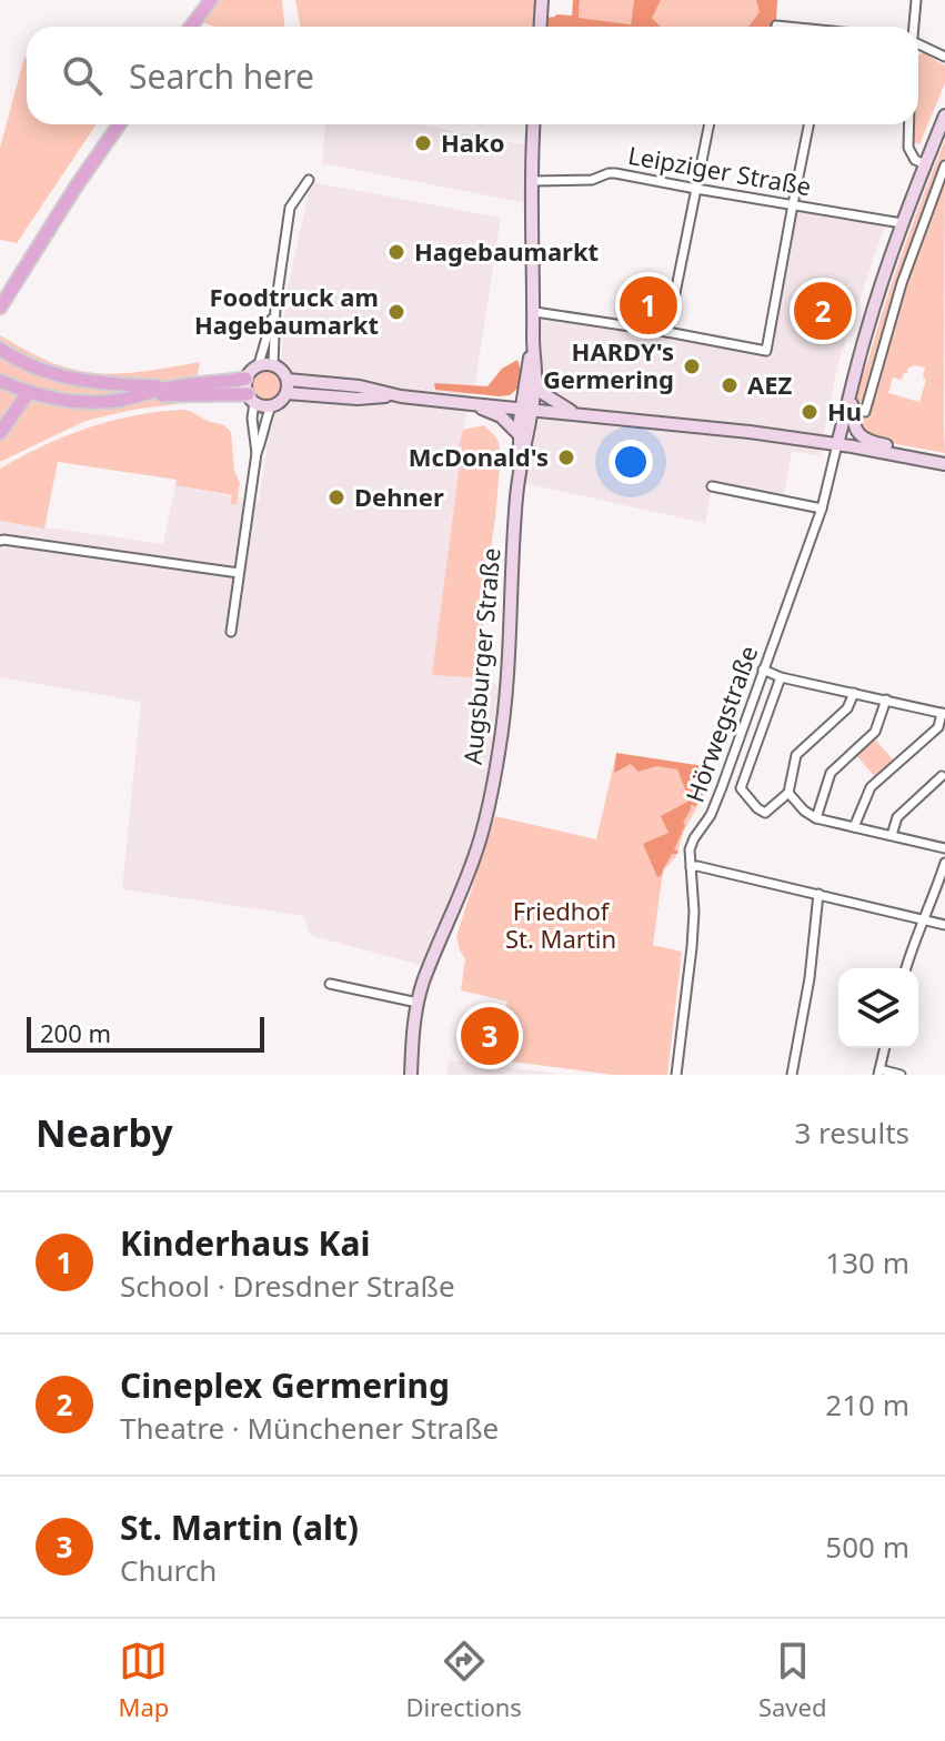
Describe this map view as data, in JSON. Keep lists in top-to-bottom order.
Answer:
{
  "streets": {
    "street": ["Leipziger Straße", "Augsburger Straße", "Hörwegstraße"]
  },
  "parks": ["Friedhof St. Martin"],
  "places": [
    "Hako",
    "Hagebaumarkt",
    "Foodtruck am Hagebaumarkt",
    "HARDY's Germering",
    "AEZ",
    "Hu",
    "McDonald's",
    "Dehner"
  ],
  "scale_bar": "200 m",
  "page": {
    "search": "Search here",
    "pins": ["1", "2", "3"],
    "scale": "200 m",
    "heading": ["Nearby", "3 results"],
    "list": [
      {
        "mark": "1",
        "name": "Kinderhaus Kai",
        "note": "School · Dresdner Straße",
        "value": "130 m"
      },
      {
        "mark": "2",
        "name": "Cineplex Germering",
        "note": "Theatre · Münchener Straße",
        "value": "210 m"
      },
      {
        "mark": "3",
        "name": "St. Martin (alt)",
        "note": "Church",
        "value": "500 m"
      }
    ],
    "nav": ["Map", "Directions", "Saved"]
  }
}
